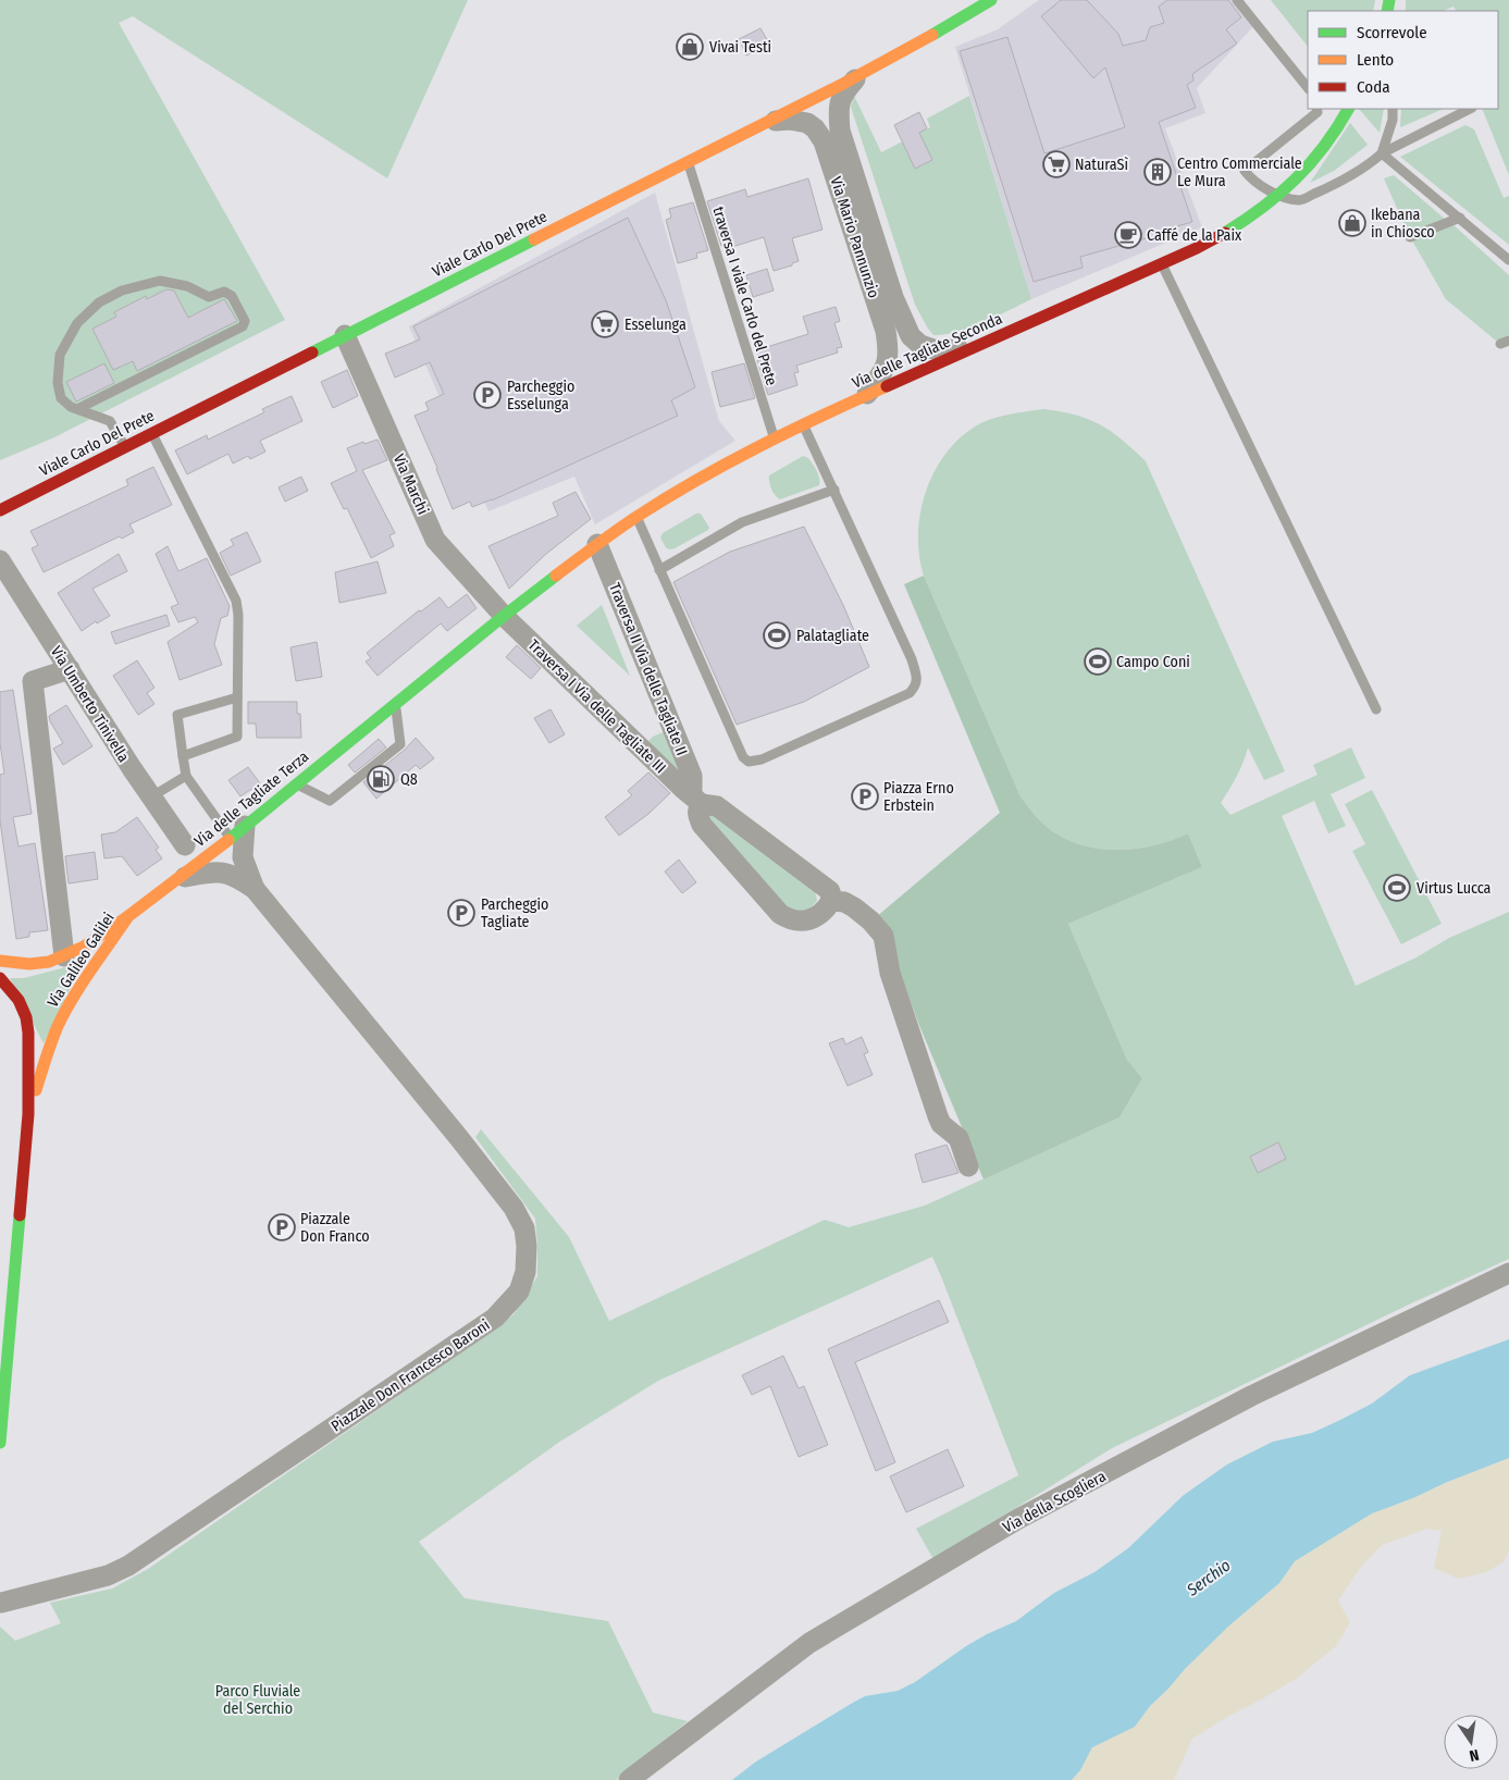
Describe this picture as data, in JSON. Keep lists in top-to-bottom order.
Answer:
{
  "streets": {
    "main road": [
      "Viale Carlo Del Prete",
      "Via delle Tagliate Seconda",
      "Via delle Tagliate Terza",
      "Via Galileo Galilei"
    ],
    "street": [
      "Via Mario Pannunzio",
      "Via Marchi",
      "Traversa II Via delle Tagliate II",
      "Via Umberto Tinivella",
      "Traversa I Via delle Tagliate III",
      "Piazzale Don Francesco Baroni",
      "Via della Scogliera"
    ],
    "lane": ["traversa I viale Carlo del Prete"]
  },
  "crossings": [
    ["Via Mario Pannunzio", "Viale Carlo Del Prete"],
    ["Via Mario Pannunzio", "Via delle Tagliate Seconda"],
    ["Viale Carlo Del Prete", "traversa I viale Carlo del Prete"],
    ["Viale Carlo Del Prete", "Via Marchi"],
    ["traversa I viale Carlo del Prete", "Via delle Tagliate Seconda"],
    ["Via delle Tagliate Seconda", "Via Marchi"],
    ["Via delle Tagliate Seconda", "Traversa II Via delle Tagliate II"],
    ["Via delle Tagliate Seconda", "Traversa I Via delle Tagliate III"],
    ["Via delle Tagliate Seconda", "Via delle Tagliate Terza"],
    ["Via Marchi", "Traversa I Via delle Tagliate III"],
    ["Via Marchi", "Via delle Tagliate Terza"],
    ["Traversa II Via delle Tagliate II", "Traversa I Via delle Tagliate III"],
    ["Traversa I Via delle Tagliate III", "Via delle Tagliate Terza"],
    ["Via delle Tagliate Terza", "Via Galileo Galilei"],
    ["Via delle Tagliate Terza", "Piazzale Don Francesco Baroni"]
  ],
  "water": ["Serchio"],
  "parks": ["Parco Fluviale del Serchio"],
  "places": {
    "shop": ["Vivai Testi", "Ikebana in Chiosco"],
    "supermarket": ["NaturaSì", "Esselunga"],
    "building": ["Centro Commerciale Le Mura"],
    "cafe": ["Caffé de la Paix"],
    "parking": [
      "Parcheggio Esselunga",
      "Piazza Erno Erbstein",
      "Parcheggio Tagliate",
      "Piazzale Don Franco"
    ],
    "sports": ["Palatagliate", "Campo Coni", "Virtus Lucca"],
    "fuel station": ["Q8"]
  },
  "legend": ["Scorrevole", "Lento", "Coda"],
  "north": "bottom"
}
